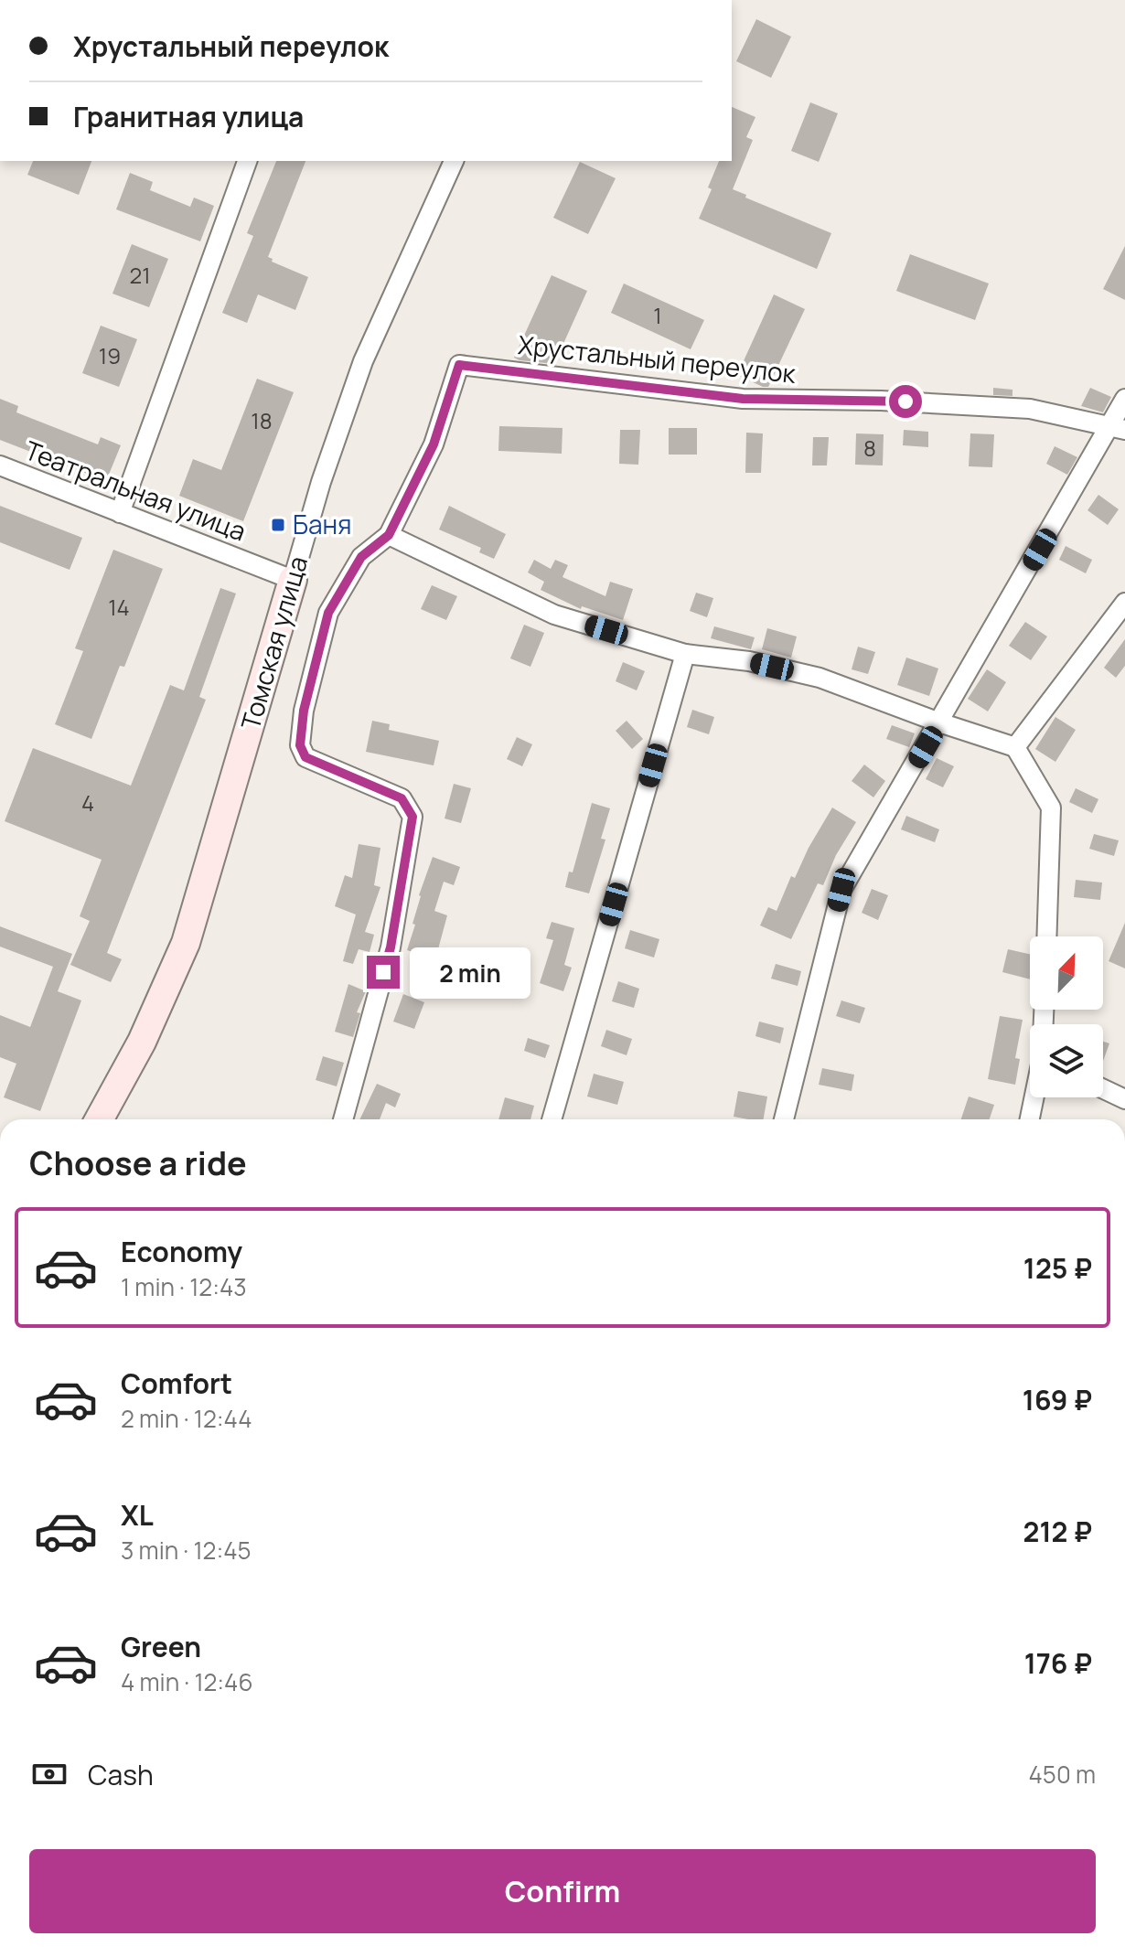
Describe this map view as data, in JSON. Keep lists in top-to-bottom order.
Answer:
{
  "streets": {
    "street": ["Хрустальный переулок", "Театральная улица", "Томская улица"]
  },
  "crossings": [
    ["Театральная улица", "Томская улица"]
  ],
  "places": {
    "transit": ["Баня"]
  },
  "house_numbers": [
    "21",
    "1",
    "19",
    "18",
    "8",
    "14",
    "4"
  ],
  "north": "top right",
  "page": {
    "banner": ["Хрустальный переулок", "Гранитная улица"],
    "bubble": "2 min",
    "heading": "Choose a ride",
    "list": [
      {
        "name": "Economy",
        "note": "1 min · 12:43",
        "value": "125 ₽"
      },
      {
        "name": "Comfort",
        "note": "2 min · 12:44",
        "value": "169 ₽"
      },
      {
        "name": "XL",
        "note": "3 min · 12:45",
        "value": "212 ₽"
      },
      {
        "name": "Green",
        "note": "4 min · 12:46",
        "value": "176 ₽"
      }
    ],
    "pay": ["Cash", "450 m"],
    "buttons": "Confirm"
  }
}
